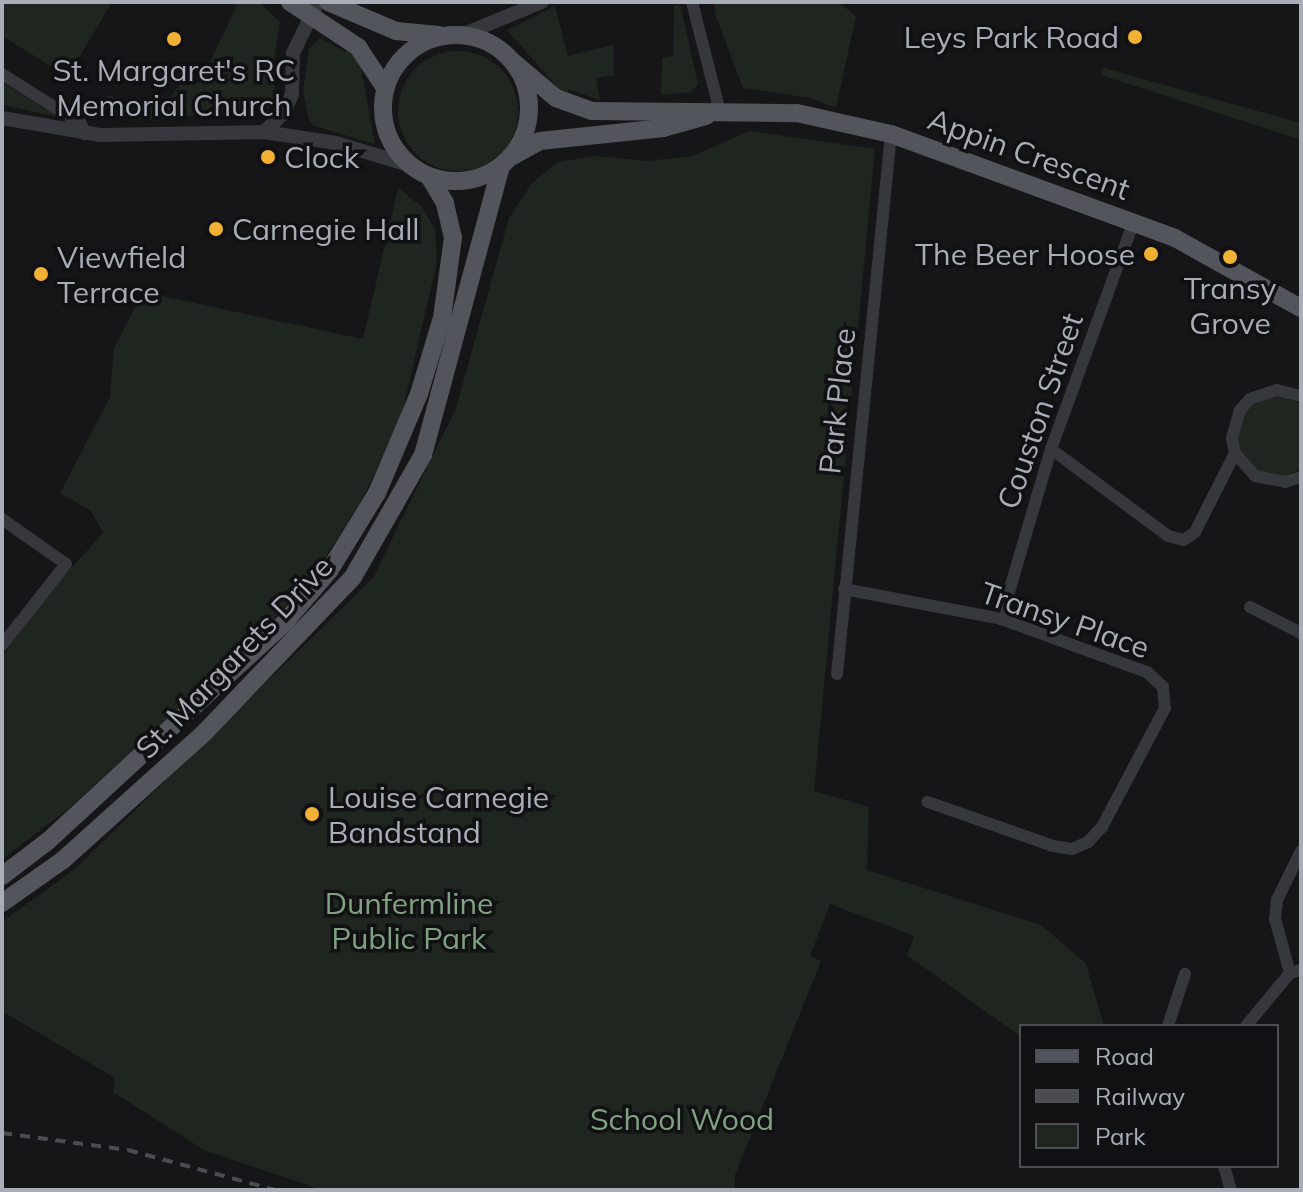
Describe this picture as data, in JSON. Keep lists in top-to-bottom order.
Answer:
{
  "streets": {
    "main road": ["Appin Crescent", "St. Margarets Drive"],
    "street": ["Park Place", "Couston Street", "Transy Place"]
  },
  "crossings": [
    ["Appin Crescent", "Park Place"],
    ["Appin Crescent", "Couston Street"],
    ["Appin Crescent", "St. Margarets Drive"],
    ["Park Place", "Transy Place"],
    ["Couston Street", "Transy Place"]
  ],
  "parks": ["Dunfermline Public Park", "School Wood"],
  "places": [
    "Leys Park Road",
    "St. Margaret's RC Memorial Church",
    "Clock",
    "Carnegie Hall",
    "The Beer Hoose",
    "Transy Grove",
    "Viewfield Terrace",
    "Louise Carnegie Bandstand"
  ],
  "legend": ["Road", "Railway", "Park"]
}
